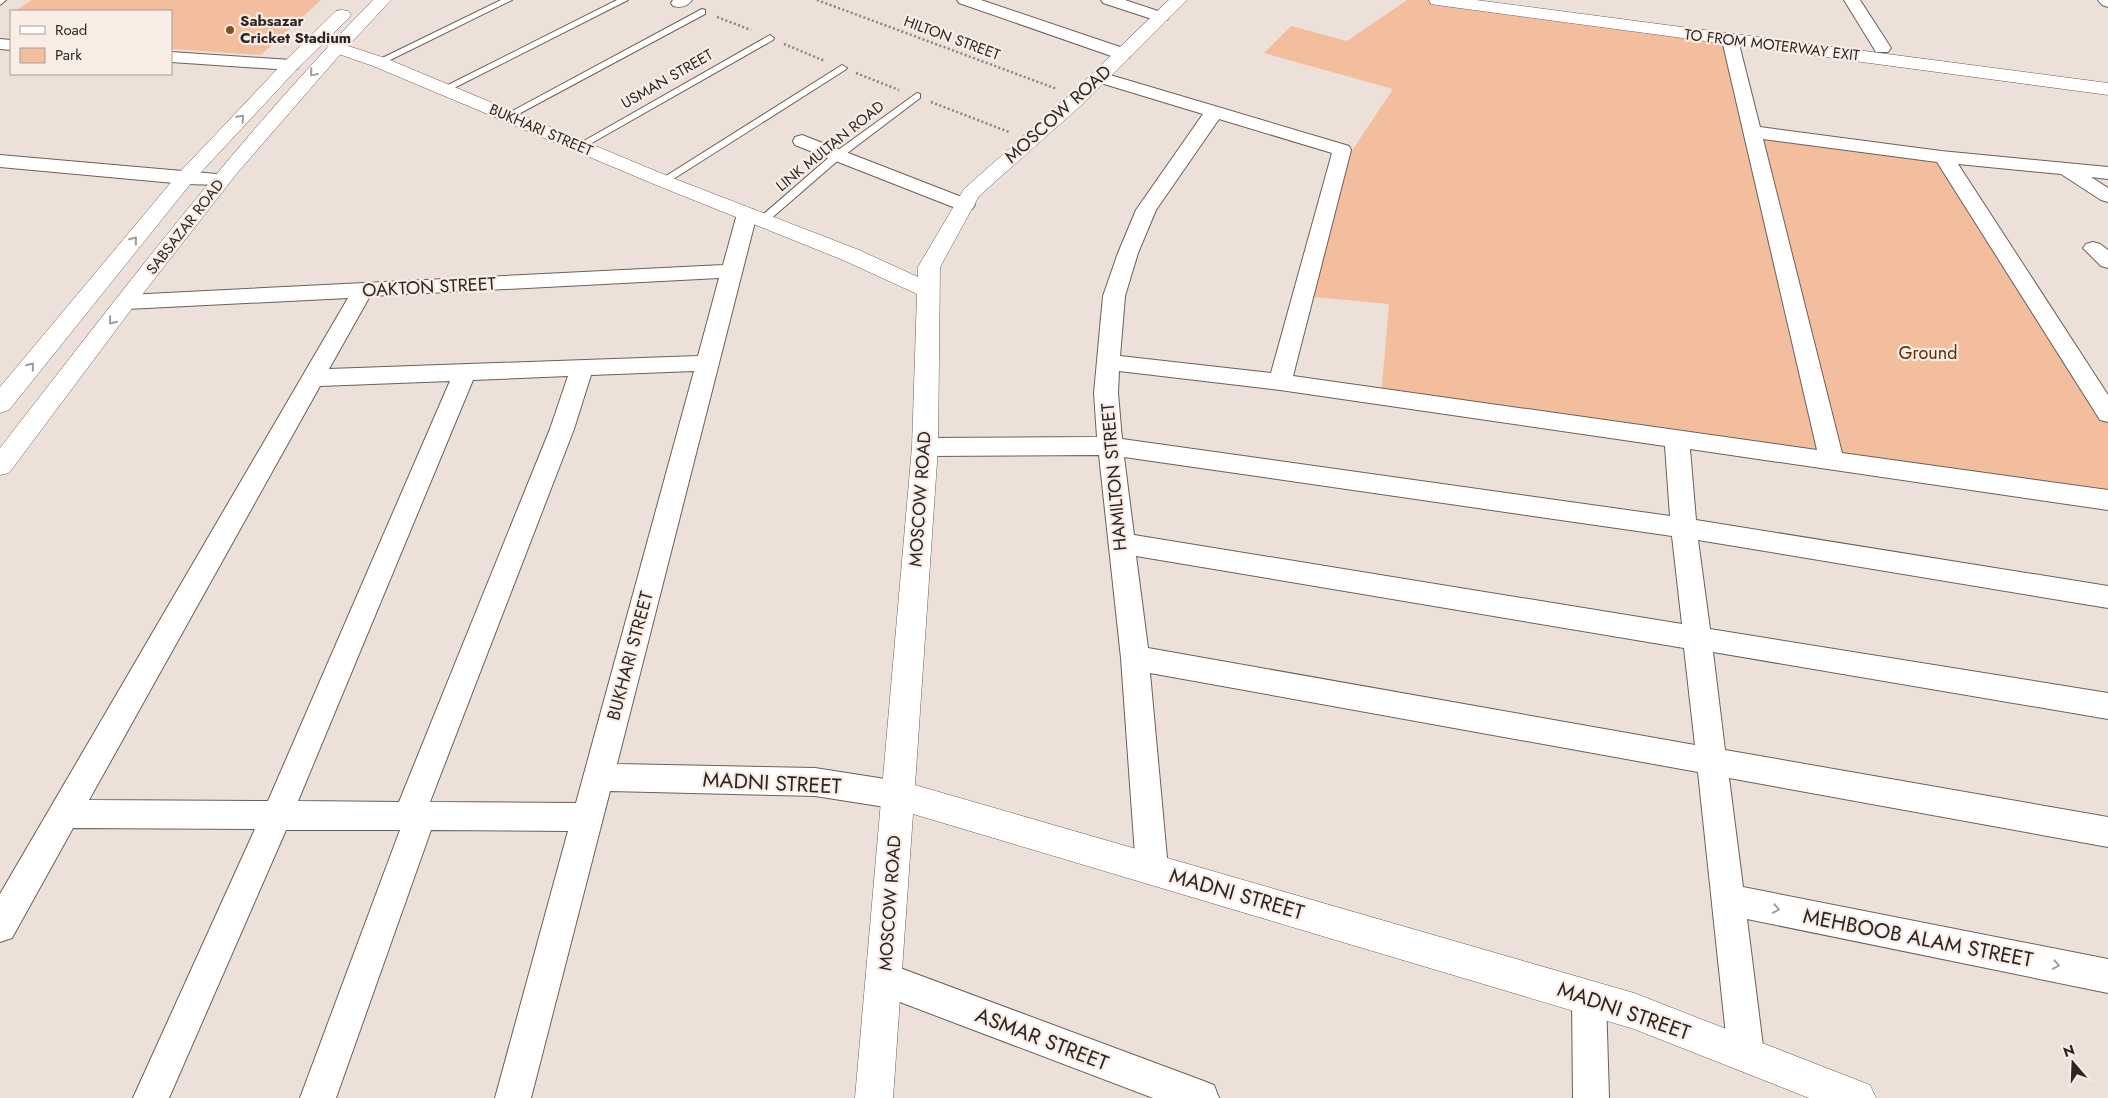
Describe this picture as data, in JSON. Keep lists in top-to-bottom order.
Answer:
{
  "streets": {
    "main road": [
      "TO FROM MOTERWAY EXIT",
      "MOSCOW ROAD",
      "BUKHARI STREET",
      "SABSAZAR ROAD",
      "MADNI STREET"
    ],
    "street": [
      "OAKTON STREET",
      "HAMILTON STREET",
      "MEHBOOB ALAM STREET",
      "ASMAR STREET"
    ],
    "lane": ["USMAN STREET", "LINK MULTAN ROAD"],
    "path": ["HILTON STREET"]
  },
  "crossings": [
    ["HILTON STREET", "MOSCOW ROAD"],
    ["USMAN STREET", "BUKHARI STREET"],
    ["MOSCOW ROAD", "BUKHARI STREET"],
    ["MOSCOW ROAD", "MADNI STREET"],
    ["MOSCOW ROAD", "ASMAR STREET"],
    ["BUKHARI STREET", "LINK MULTAN ROAD"],
    ["BUKHARI STREET", "SABSAZAR ROAD"],
    ["BUKHARI STREET", "OAKTON STREET"],
    ["BUKHARI STREET", "MADNI STREET"],
    ["SABSAZAR ROAD", "OAKTON STREET"],
    ["HAMILTON STREET", "MADNI STREET"]
  ],
  "parks": ["Ground"],
  "places": ["Sabsazar Cricket Stadium"],
  "legend": ["Road", "Park"],
  "north": "top"
}
